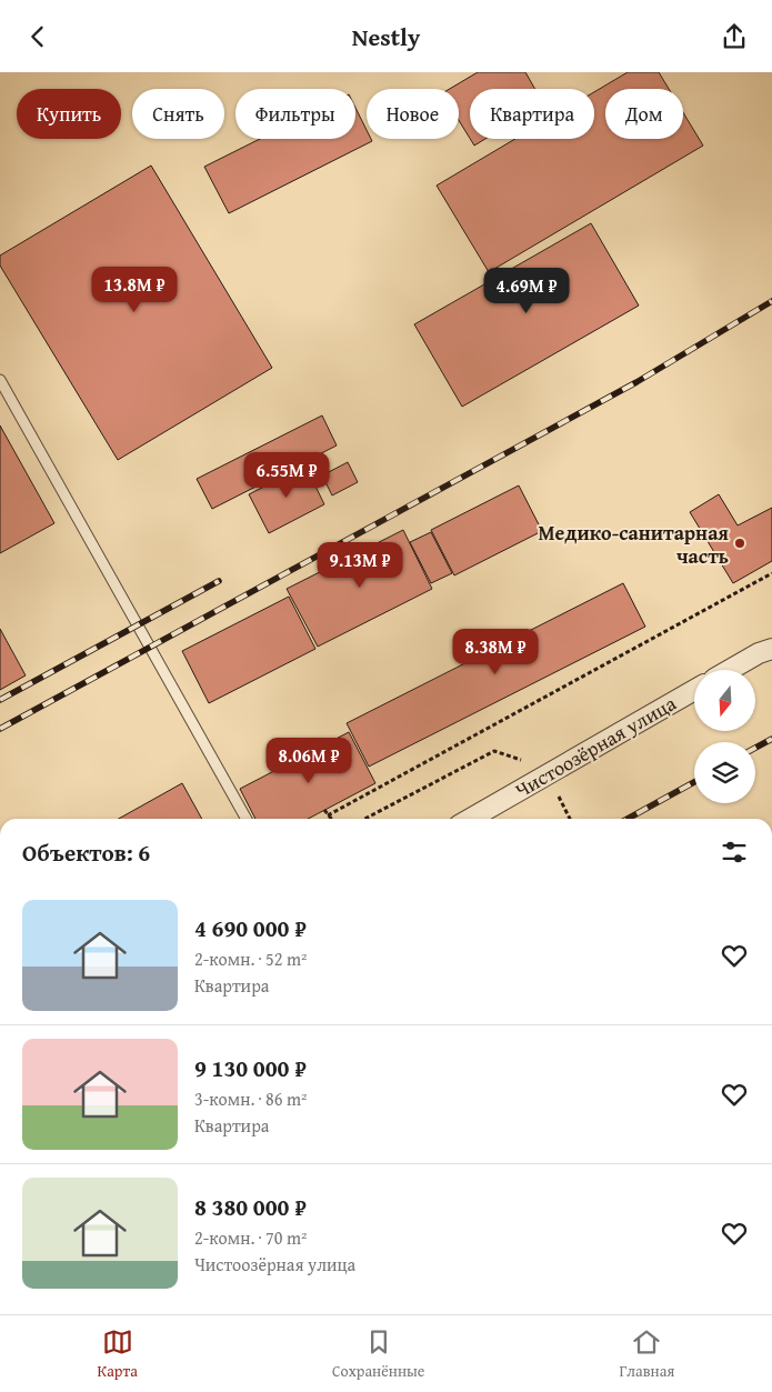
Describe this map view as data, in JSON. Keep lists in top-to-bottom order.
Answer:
{
  "streets": {
    "street": ["Чистоозёрная улица"]
  },
  "places": ["Медико-санитарная часть"],
  "north": "bottom",
  "page": {
    "header": "Nestly",
    "chip": [
      "Купить",
      "Снять",
      "Фильтры",
      "Новое",
      "Квартира",
      "Дом"
    ],
    "price": [
      "13.8M ₽",
      "4.69M ₽",
      "6.55M ₽",
      "9.13M ₽",
      "8.38M ₽",
      "8.06M ₽"
    ],
    "heading": "Объектов: 6",
    "list": [
      {
        "name": "4 690 000 ₽",
        "note": "2-комн. · 52 m² · Квартира"
      },
      {
        "name": "9 130 000 ₽",
        "note": "3-комн. · 86 m² · Квартира"
      },
      {
        "name": "8 380 000 ₽",
        "note": "2-комн. · 70 m² · Чистоозёрная улица"
      }
    ],
    "tabs": ["Карта", "Сохранённые", "Главная"]
  }
}
